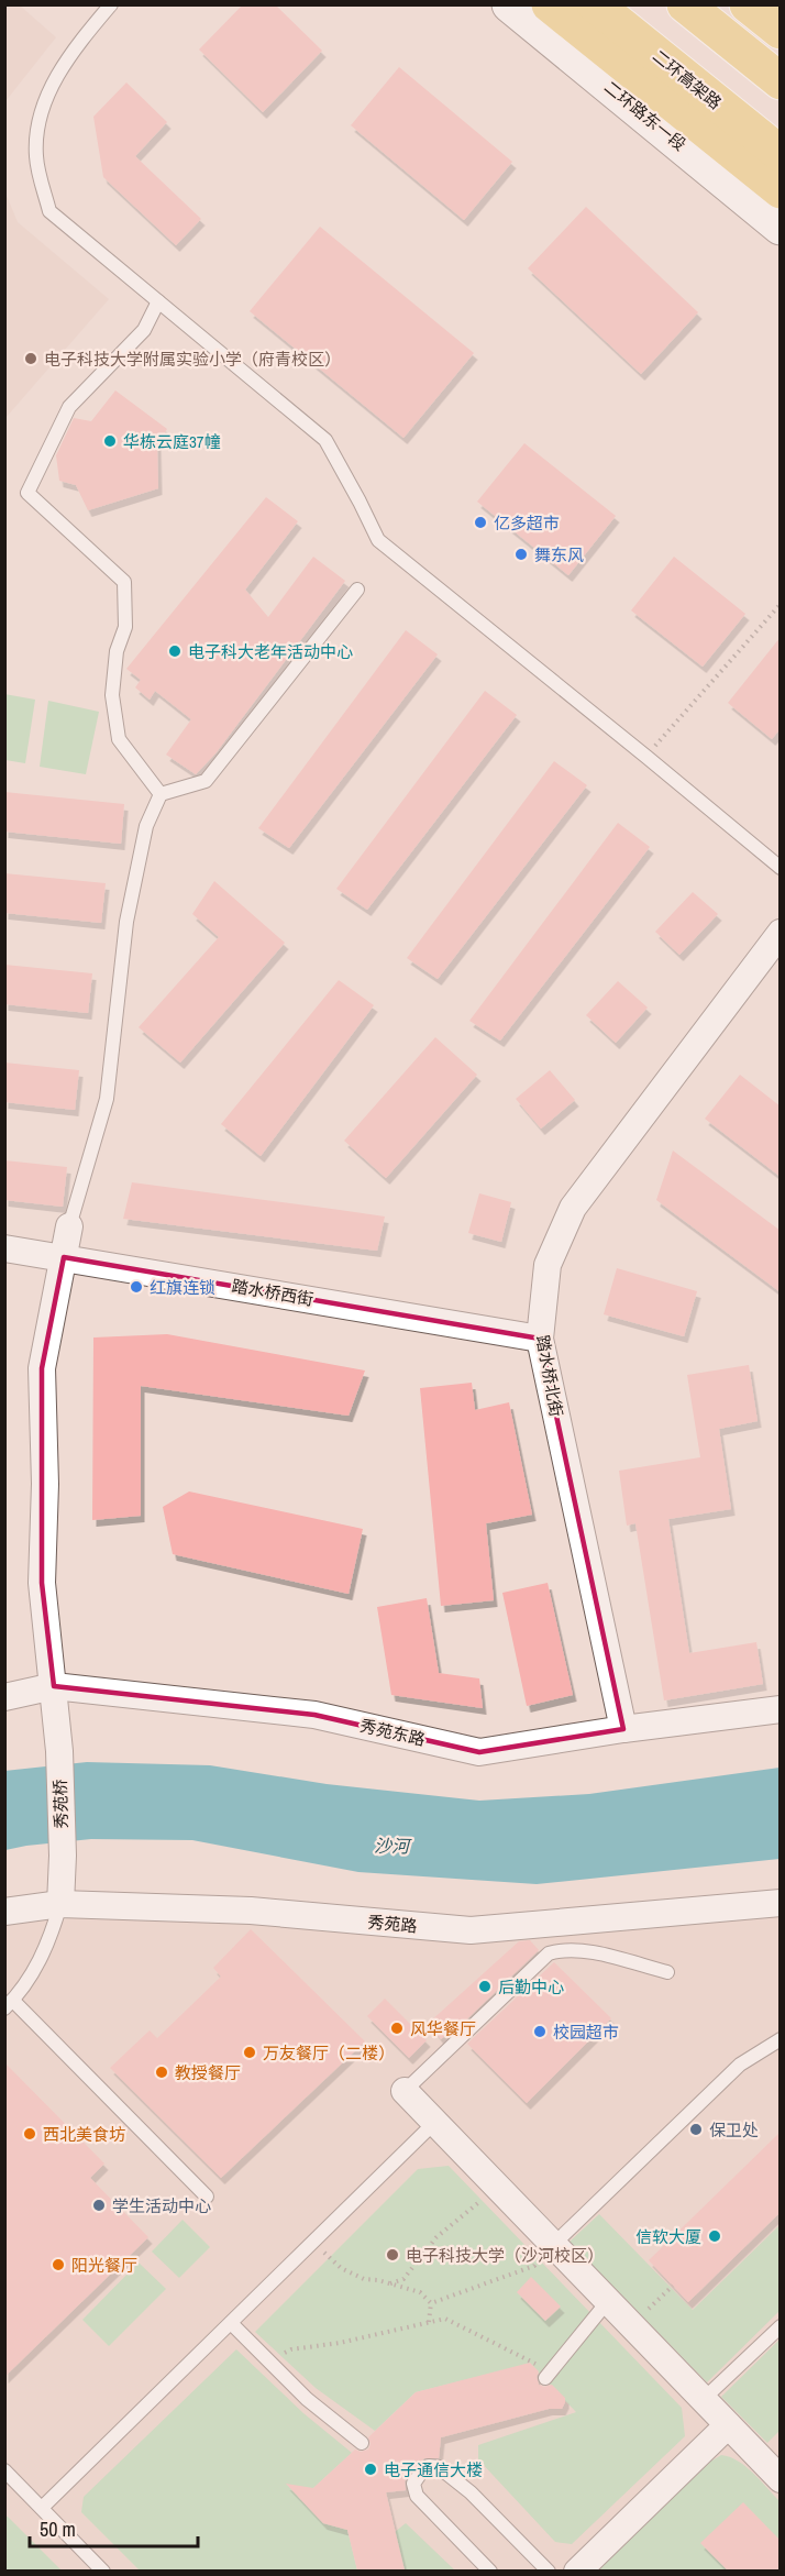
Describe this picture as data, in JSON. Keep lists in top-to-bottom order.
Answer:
{
  "streets": {
    "highway": ["二环高架路"],
    "main road": ["二环路东一段"],
    "street": [
      "踏水桥西街",
      "踏水桥北街",
      "秀苑东路",
      "秀苑桥",
      "秀苑路"
    ]
  },
  "crossings": [
    ["踏水桥西街", "踏水桥北街"],
    ["踏水桥西街", "秀苑桥"],
    ["踏水桥北街", "秀苑东路"],
    ["秀苑东路", "秀苑桥"],
    ["秀苑桥", "秀苑路"]
  ],
  "water": ["沙河"],
  "places": [
    "电子科技大学附属实验小学（府青校区）",
    "华栋云庭37幢",
    "亿多超市",
    "舞东风",
    "电子科大老年活动中心",
    "红旗连锁",
    "后勤中心",
    "风华餐厅",
    "校园超市",
    "万友餐厅（二楼）",
    "教授餐厅",
    "保卫处",
    "西北美食坊",
    "学生活动中心",
    "信软大厦",
    "电子科技大学（沙河校区）",
    "阳光餐厅",
    "电子通信大楼"
  ],
  "scale_bar": "50 m"
}
